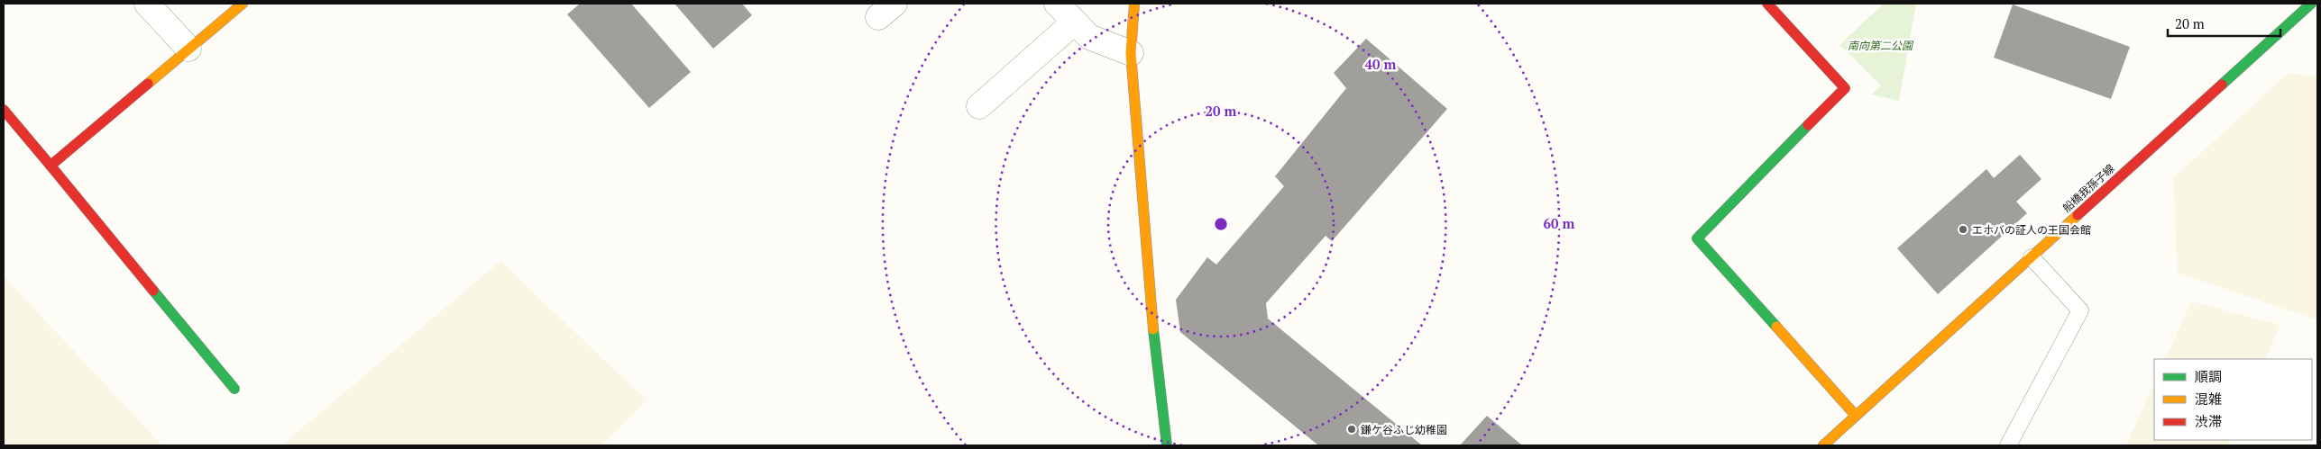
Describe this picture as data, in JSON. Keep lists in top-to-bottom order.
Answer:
{
  "streets": {
    "street": ["船橋我孫子線"]
  },
  "parks": ["南向第二公園"],
  "places": ["エホバの証人の王国会館", "鎌ケ谷ふじ幼稚園"],
  "legend": ["順調", "混雑", "渋滞"],
  "scale_bar": "20 m",
  "rings": ["40 m", "20 m", "60 m"]
}
